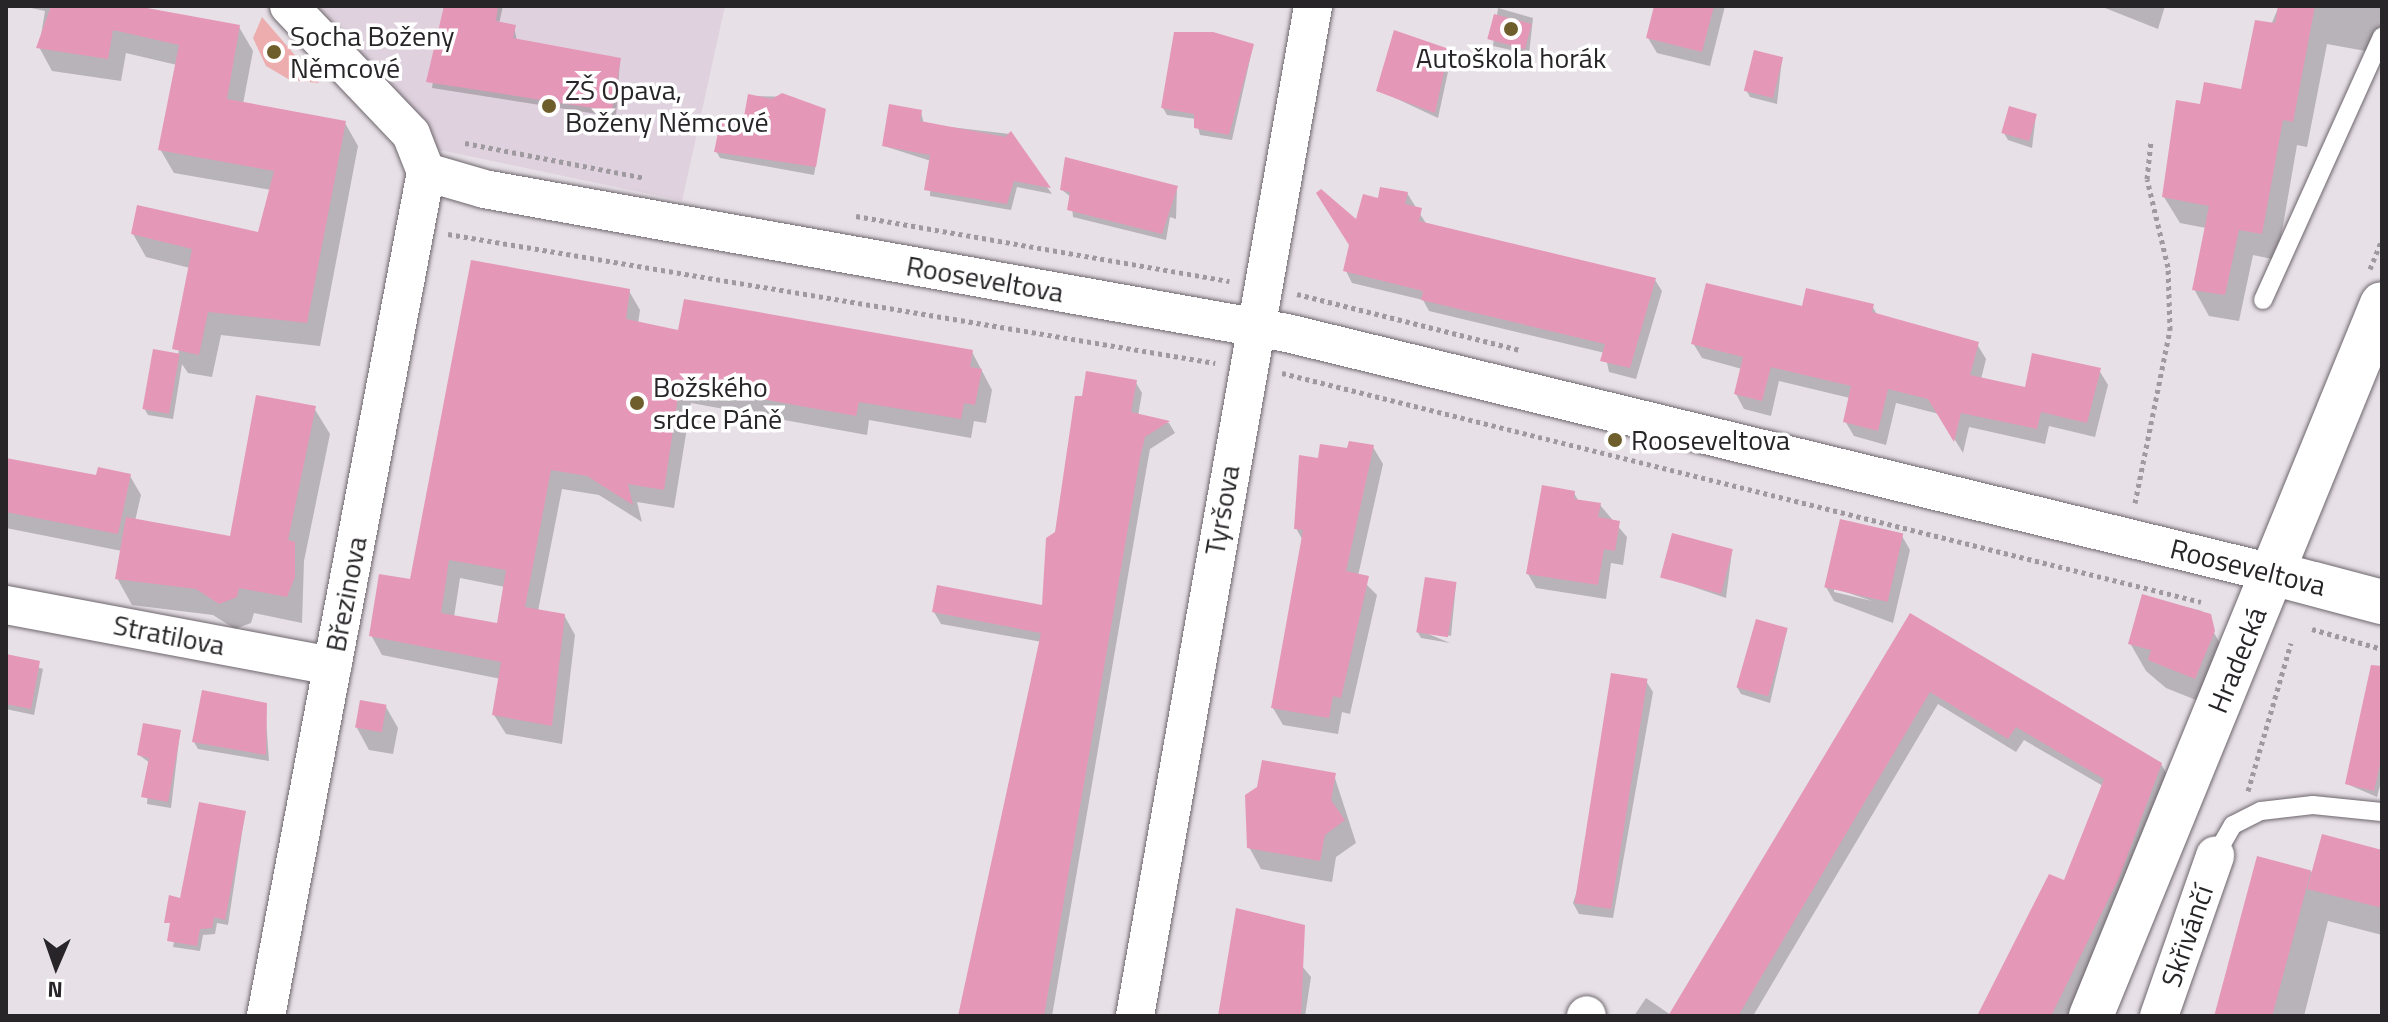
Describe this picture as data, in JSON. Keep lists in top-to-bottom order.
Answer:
{
  "streets": {
    "main road": ["Rooseveltova", "Hradecká"],
    "street": [
      "Tyršova",
      "Březinova",
      "Stratilova",
      "Skřivánčí"
    ]
  },
  "crossings": [
    ["Rooseveltova", "Tyršova"],
    ["Rooseveltova", "Březinova"],
    ["Rooseveltova", "Hradecká"],
    ["Březinova", "Stratilova"]
  ],
  "places": [
    "Autoškola horák",
    "Socha Boženy Němcové",
    "ZŠ Opava, Boženy Němcové",
    "Božského srdce Páně",
    "Rooseveltova"
  ],
  "north": "bottom"
}
